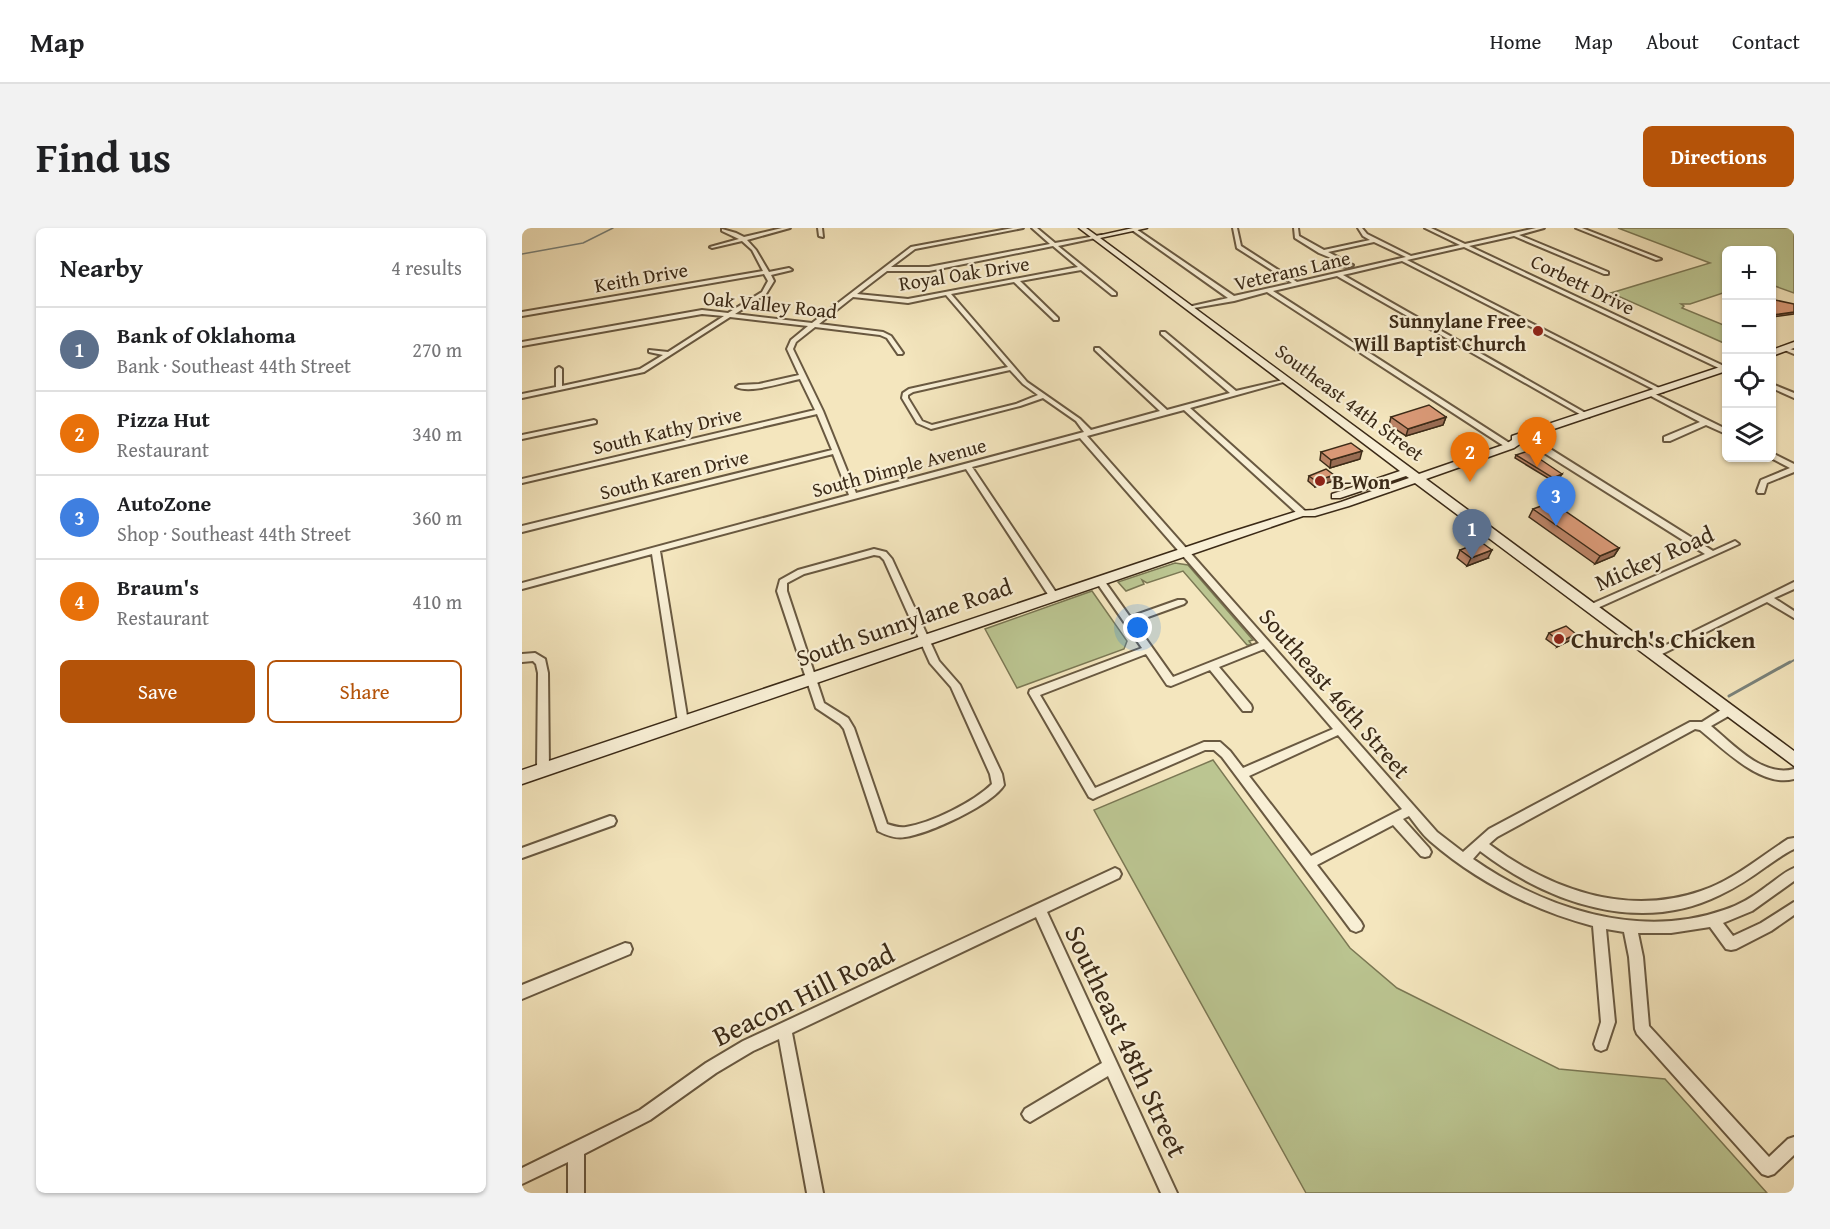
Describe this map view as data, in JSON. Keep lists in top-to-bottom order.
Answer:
{
  "streets": {
    "main road": ["Southeast 44th Street", "South Sunnylane Road"],
    "street": [
      "Veterans Lane",
      "Royal Oak Drive",
      "Keith Drive",
      "Corbett Drive",
      "Oak Valley Road",
      "South Kathy Drive",
      "South Dimple Avenue",
      "South Karen Drive",
      "Mickey Road",
      "Southeast 46th Street",
      "Beacon Hill Road",
      "Southeast 48th Street"
    ]
  },
  "crossings": [
    ["Veterans Lane", "Corbett Drive"],
    ["Veterans Lane", "Southeast 44th Street"],
    ["Royal Oak Drive", "Southeast 46th Street"],
    ["Southeast 44th Street", "South Dimple Avenue"],
    ["Southeast 44th Street", "Mickey Road"],
    ["Southeast 44th Street", "South Sunnylane Road"],
    ["South Dimple Avenue", "Southeast 46th Street"],
    ["South Sunnylane Road", "Southeast 46th Street"],
    ["Beacon Hill Road", "Southeast 48th Street"]
  ],
  "places": ["Sunnylane Free Will Baptist Church", "B-Won", "Church's Chicken"],
  "page": {
    "header": "Map",
    "nav": [
      "Home",
      "Map",
      "About",
      "Contact"
    ],
    "title": "Find us",
    "buttons": [
      "Directions",
      ["Save", "Share"]
    ],
    "heading": ["Nearby", "4 results"],
    "map_buttons": ["+", "−"],
    "list": [
      {
        "mark": "1",
        "name": "Bank of Oklahoma",
        "note": "Bank · Southeast 44th Street",
        "value": "270 m"
      },
      {
        "mark": "2",
        "name": "Pizza Hut",
        "note": "Restaurant",
        "value": "340 m"
      },
      {
        "mark": "3",
        "name": "AutoZone",
        "note": "Shop · Southeast 44th Street",
        "value": "360 m"
      },
      {
        "mark": "4",
        "name": "Braum's",
        "note": "Restaurant",
        "value": "410 m"
      }
    ],
    "pins": [
      "4",
      "2",
      "3",
      "1"
    ]
  }
}
